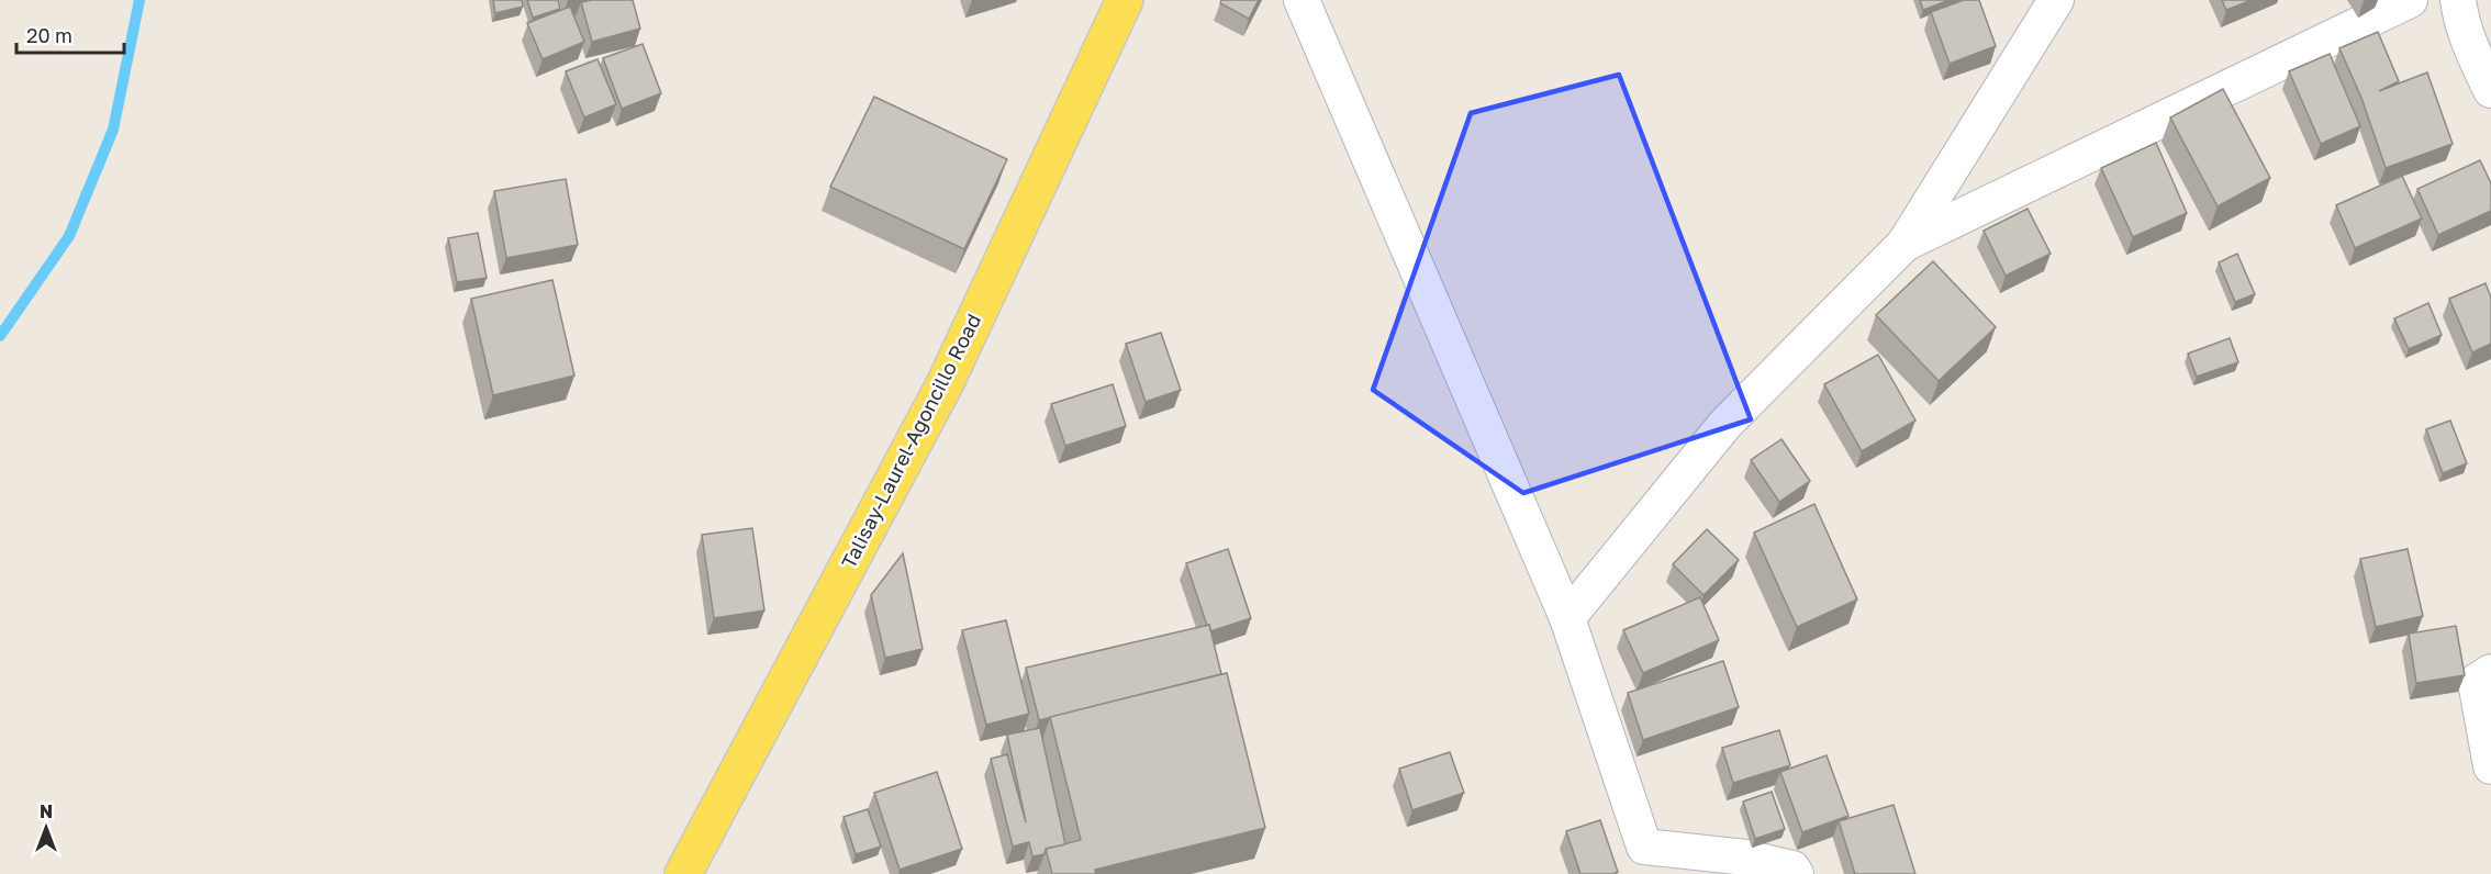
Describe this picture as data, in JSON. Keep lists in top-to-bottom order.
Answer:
{
  "streets": {
    "main road": ["Talisay-Laurel-Agoncillo Road"]
  },
  "scale_bar": "20 m",
  "north": "top"
}
